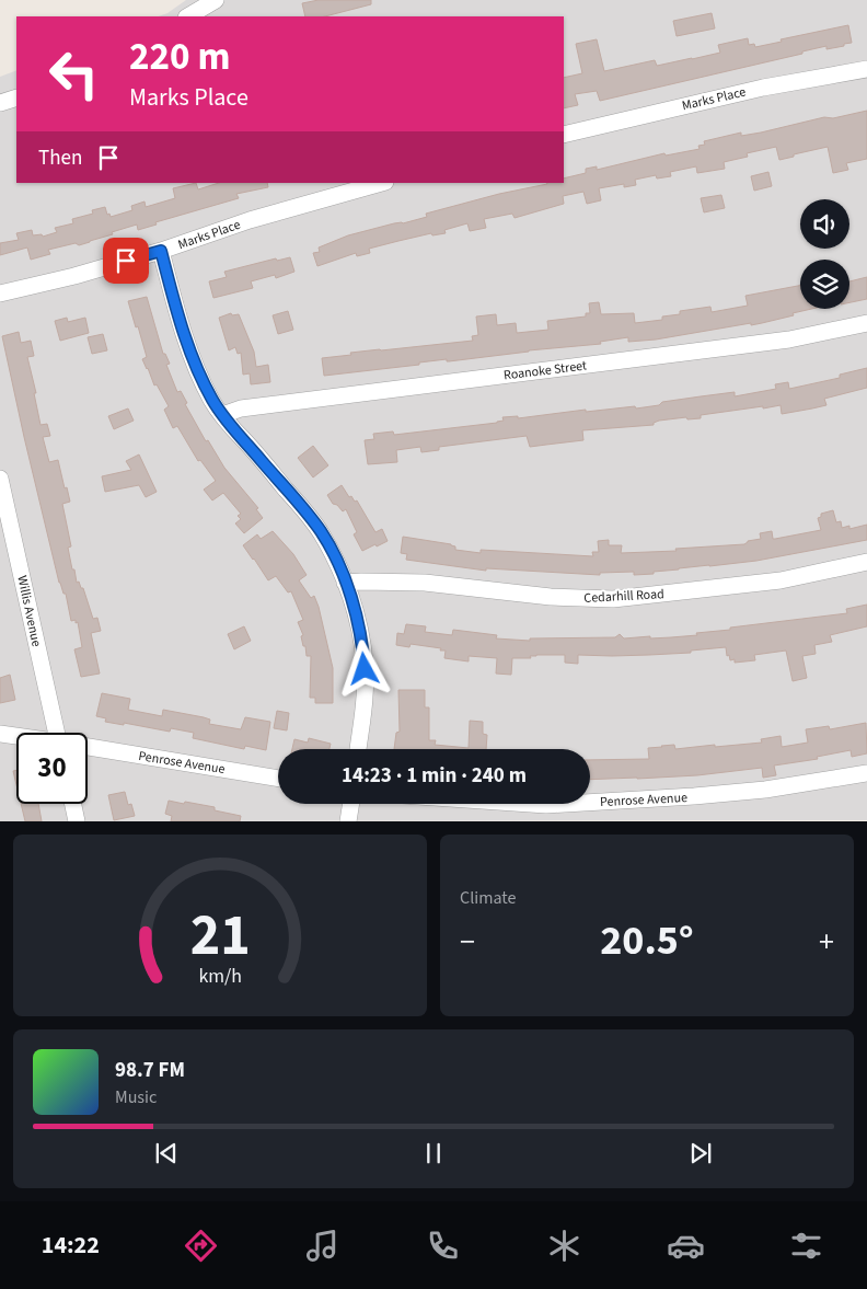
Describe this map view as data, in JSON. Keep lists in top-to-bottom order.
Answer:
{
  "streets": {
    "street": [
      "Marks Place",
      "Roanoke Street",
      "Cedarhill Road",
      "Willis Avenue",
      "Penrose Avenue"
    ]
  },
  "page": {
    "turn": ["220 m", "Marks Place"],
    "then": "Then",
    "limit": "30",
    "trip": "14:23 · 1 min · 240 m",
    "tile": "Climate",
    "heat": ["−", "20.5°", "+"],
    "song": ["98.7 FM", "Music"],
    "tabs": "14:22",
    "gauge": ["21", "km/h"]
  }
}
